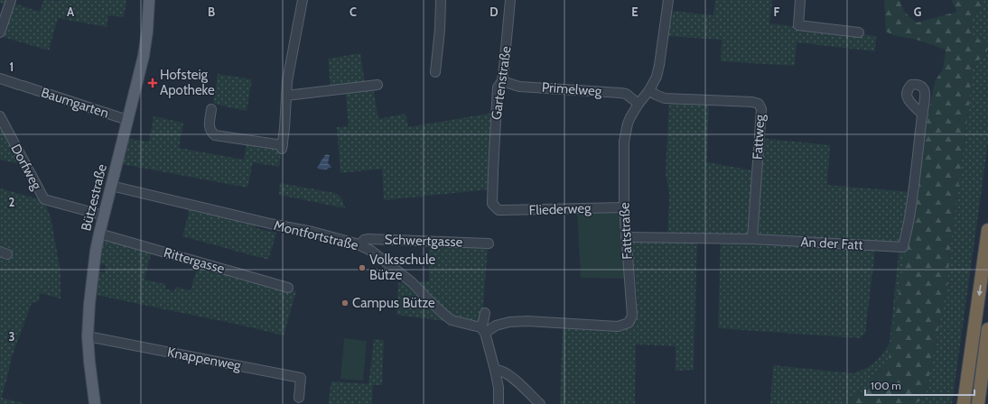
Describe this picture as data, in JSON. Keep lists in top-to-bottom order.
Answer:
{
  "streets": {
    "main road": ["Bützestraße"],
    "street": [
      "Gartenstraße",
      "Primelweg",
      "Baumgarten",
      "Fattweg",
      "Dorfweg",
      "Fliederweg",
      "Fattstraße",
      "Montfortstraße",
      "Schwertgasse",
      "An der Fatt",
      "Rittergasse",
      "Knappenweg"
    ]
  },
  "crossings": [
    ["Gartenstraße", "Primelweg"],
    ["Gartenstraße", "Fliederweg"],
    ["Primelweg", "Fattstraße"],
    ["Baumgarten", "Bützestraße"],
    ["Fattweg", "Fattstraße"],
    ["Fattweg", "An der Fatt"],
    ["Dorfweg", "Bützestraße"],
    ["Bützestraße", "Montfortstraße"],
    ["Bützestraße", "Rittergasse"],
    ["Bützestraße", "Knappenweg"],
    ["Fliederweg", "Fattstraße"],
    ["Fattstraße", "Montfortstraße"],
    ["Fattstraße", "An der Fatt"],
    ["Montfortstraße", "Schwertgasse"]
  ],
  "places": {
    "health": ["Hofsteig Apotheke"],
    "other": ["Volksschule Bütze", "Campus Bütze"]
  },
  "scale_bar": "100 m",
  "grid": {
    "columns": [
      "A",
      "B",
      "C",
      "D",
      "E",
      "F",
      "G"
    ],
    "rows": ["1", "2", "3"]
  }
}
